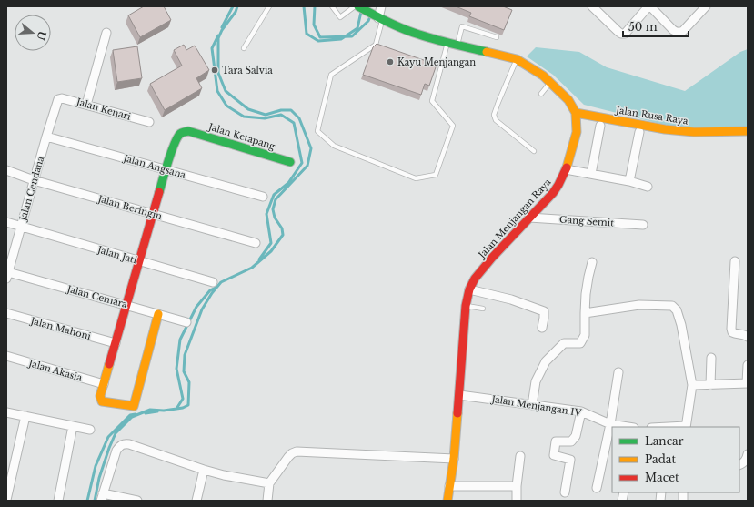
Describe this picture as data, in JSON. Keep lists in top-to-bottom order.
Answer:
{
  "streets": {
    "street": [
      "Jalan Kenari",
      "Jalan Rusa Raya",
      "Jalan Ketapang",
      "Jalan Angsana",
      "Jalan Cendana",
      "Jalan Beringin",
      "Jalan Menjangan Raya",
      "Gang Semit",
      "Jalan Jati",
      "Jalan Cemara",
      "Jalan Mahoni",
      "Jalan Akasia",
      "Jalan Menjangan IV"
    ]
  },
  "crossings": [
    ["Jalan Kenari", "Jalan Cendana"],
    ["Jalan Rusa Raya", "Jalan Menjangan Raya"],
    ["Jalan Ketapang", "Jalan Angsana"],
    ["Jalan Angsana", "Jalan Cendana"],
    ["Jalan Cendana", "Jalan Beringin"],
    ["Jalan Cendana", "Jalan Jati"],
    ["Jalan Cendana", "Jalan Cemara"],
    ["Jalan Menjangan Raya", "Gang Semit"],
    ["Jalan Menjangan Raya", "Jalan Menjangan IV"]
  ],
  "places": ["Kayu Menjangan", "Tara Salvia"],
  "legend": ["Lancar", "Padat", "Macet"],
  "scale_bar": "50 m",
  "north": "right"
}
